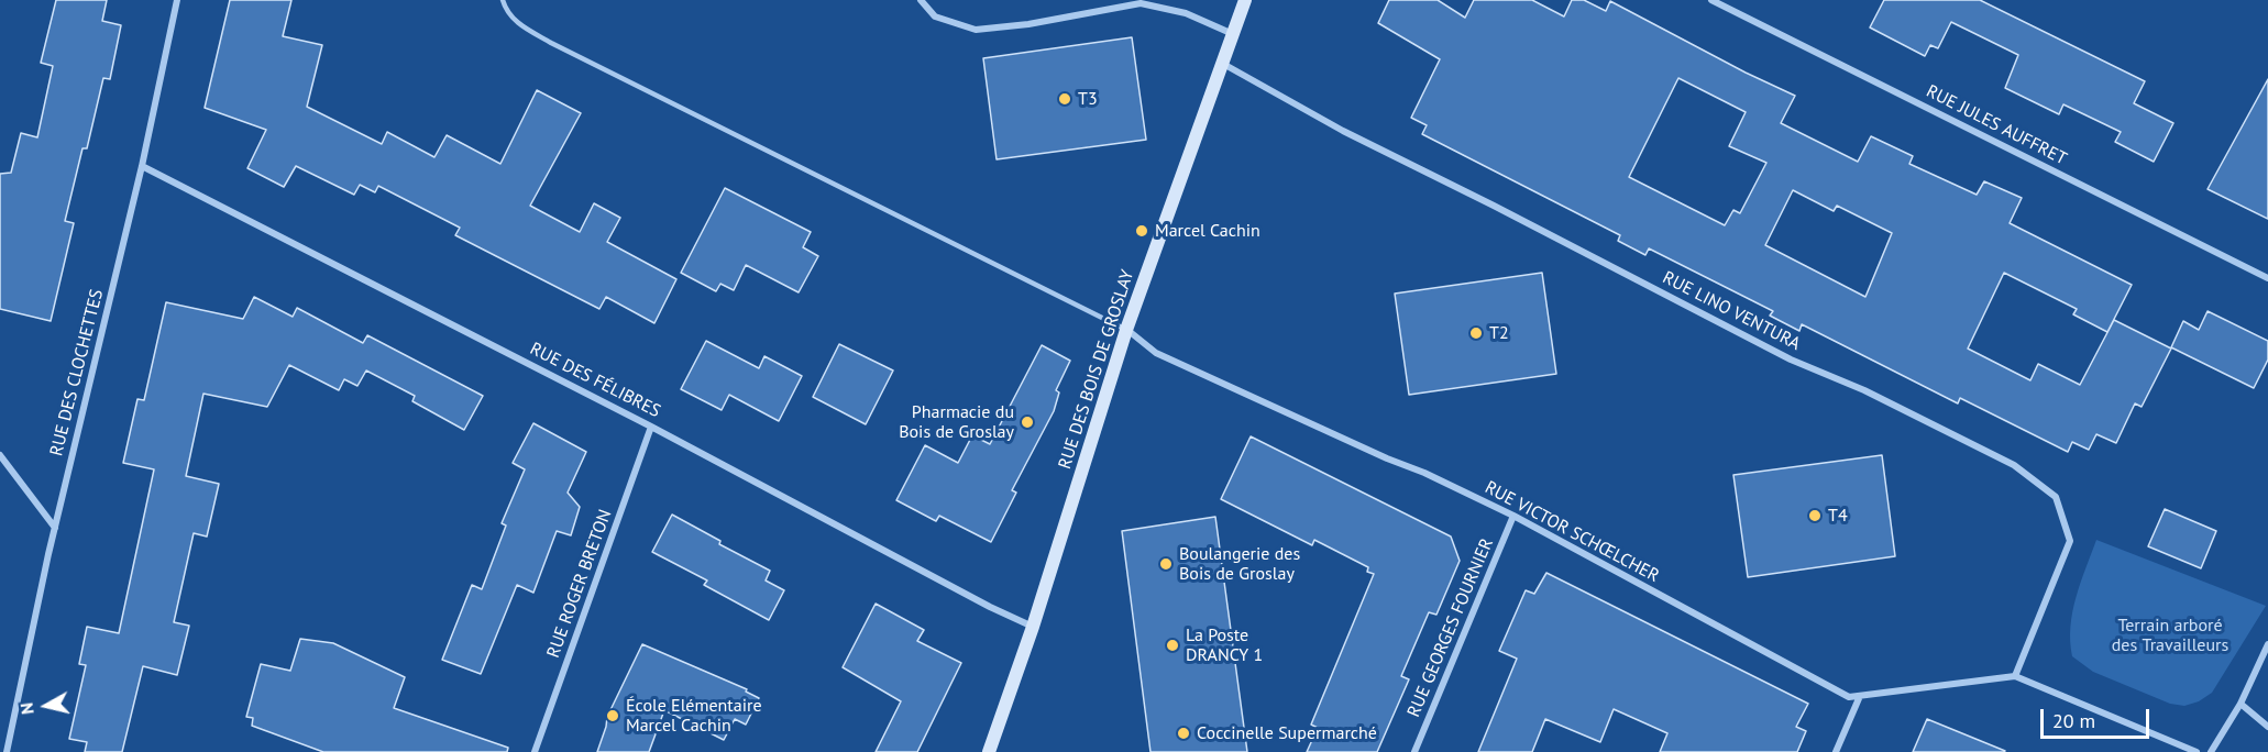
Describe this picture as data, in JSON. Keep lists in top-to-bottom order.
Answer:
{
  "streets": {
    "street": [
      "RUE JULES AUFFRET",
      "RUE LINO VENTURA",
      "RUE DES BOIS DE GROSLAY",
      "RUE DES CLOCHETTES",
      "RUE DES FÉLIBRES",
      "RUE VICTOR SCHŒLCHER",
      "RUE ROGER BRETON",
      "RUE GEORGES FOURNIER"
    ]
  },
  "crossings": [
    ["RUE LINO VENTURA", "RUE DES BOIS DE GROSLAY"],
    ["RUE LINO VENTURA", "RUE VICTOR SCHŒLCHER"],
    ["RUE DES BOIS DE GROSLAY", "RUE DES FÉLIBRES"],
    ["RUE DES BOIS DE GROSLAY", "RUE VICTOR SCHŒLCHER"],
    ["RUE DES CLOCHETTES", "RUE DES FÉLIBRES"],
    ["RUE DES FÉLIBRES", "RUE ROGER BRETON"],
    ["RUE VICTOR SCHŒLCHER", "RUE GEORGES FOURNIER"]
  ],
  "parks": ["Terrain arboré des Travailleurs"],
  "places": [
    "T3",
    "Marcel Cachin",
    "T2",
    "Pharmacie du Bois de Groslay",
    "T4",
    "Boulangerie des Bois de Groslay",
    "La Poste DRANCY 1",
    "École Elémentaire Marcel Cachin",
    "Coccinelle Supermarché"
  ],
  "scale_bar": "20 m",
  "north": "left"
}
